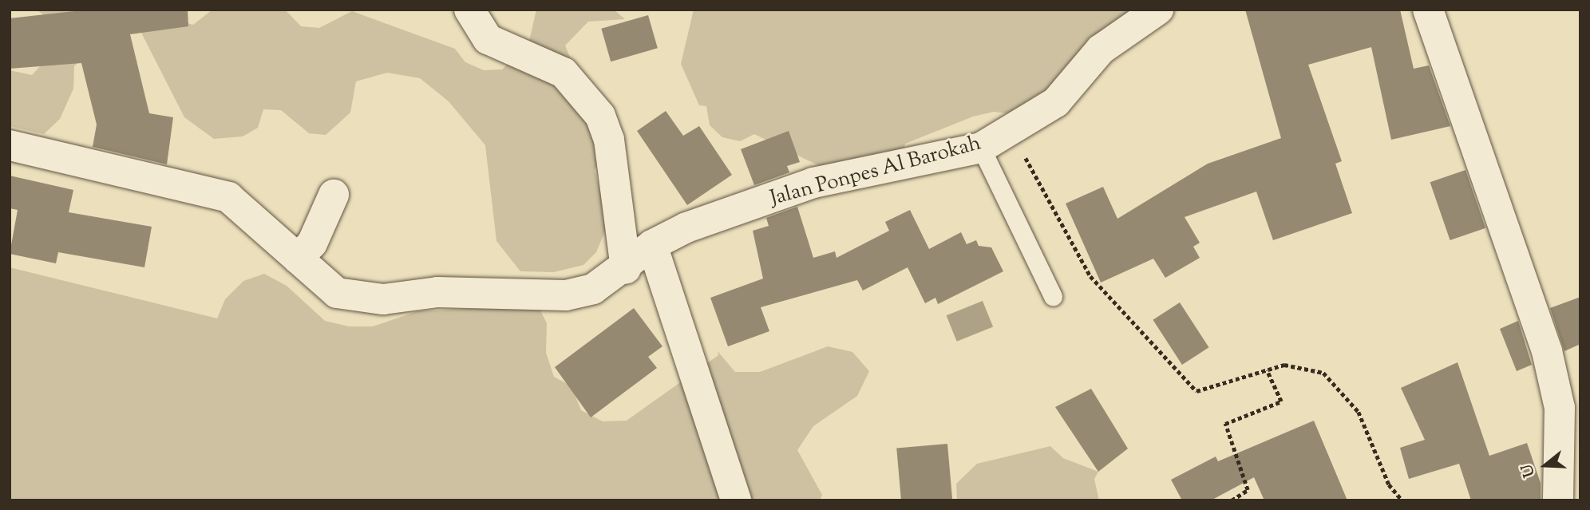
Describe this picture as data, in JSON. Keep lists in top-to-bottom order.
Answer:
{
  "streets": {
    "street": ["Jalan Ponpes Al Barokah"]
  },
  "north": "left"
}
